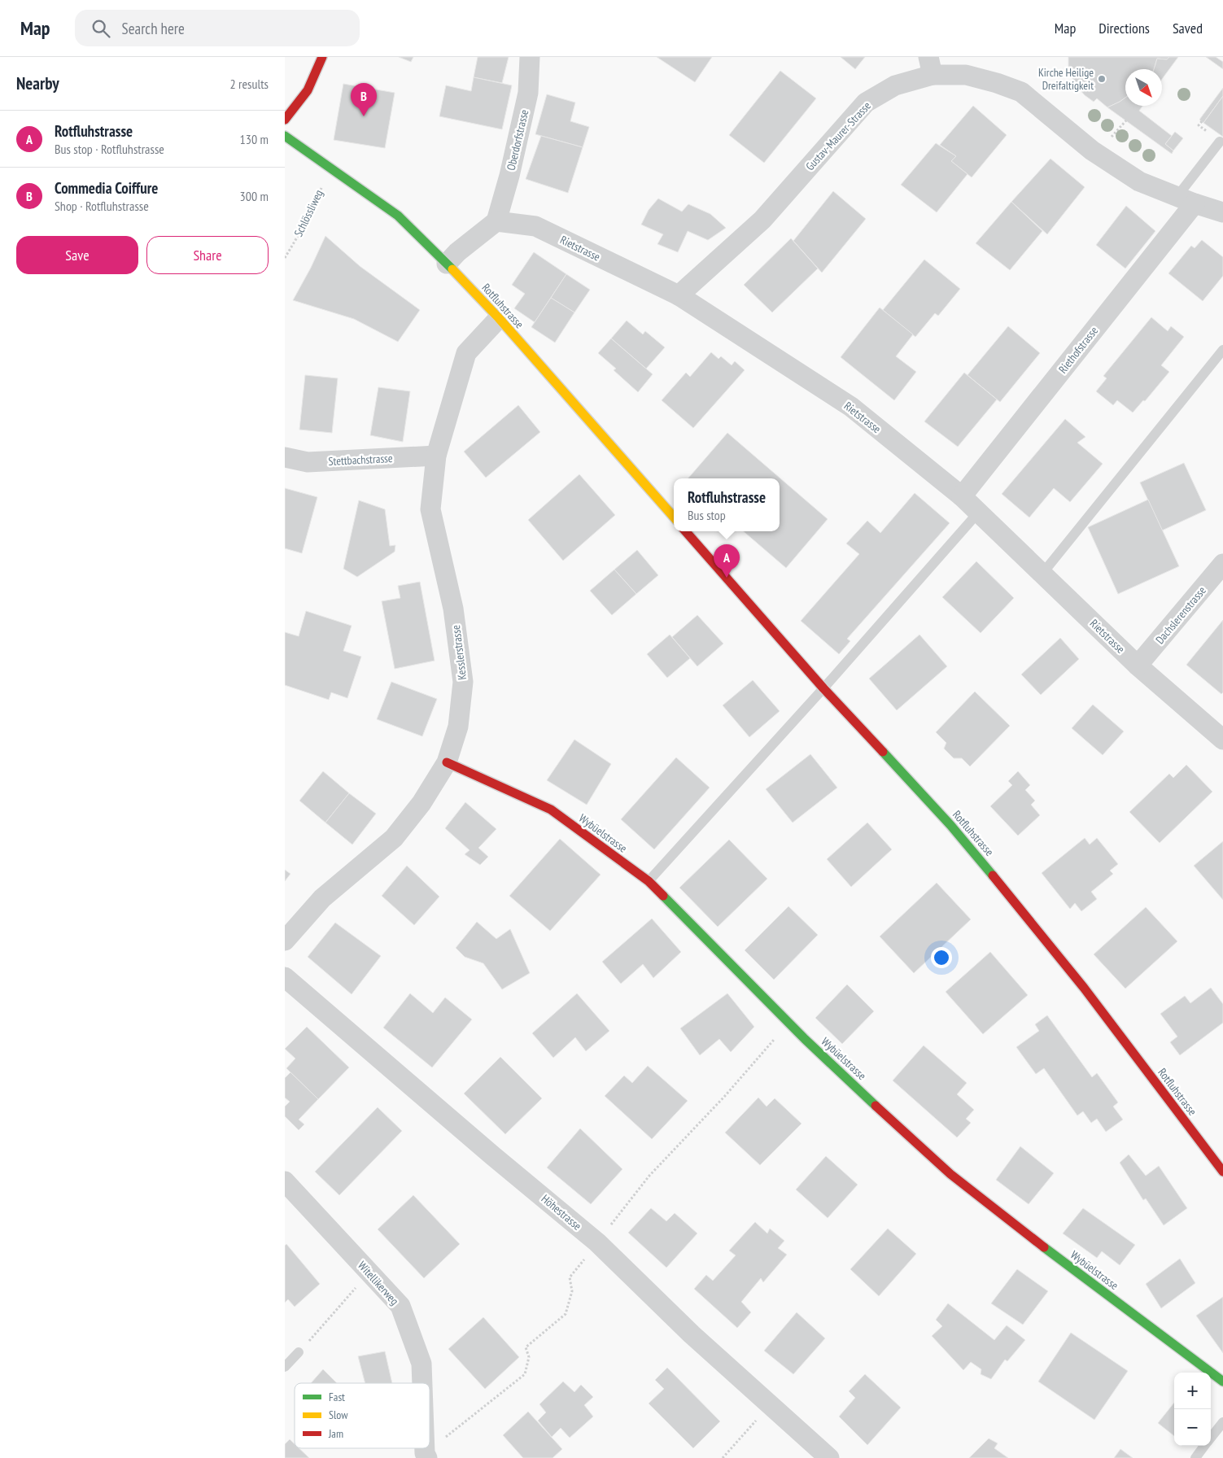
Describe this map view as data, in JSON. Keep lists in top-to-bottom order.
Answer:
{
  "streets": {
    "main road": ["Rotfluhstrasse", "Wybüelstrasse"],
    "street": [
      "Gustav-Maurer-Strasse",
      "Oberdorfstrasse",
      "Rietstrasse",
      "Riethofstrasse",
      "Stettbachstrasse",
      "Dachslerenstrasse",
      "Kesslerstrasse",
      "Höhestrasse",
      "Witellikerweg"
    ],
    "path": ["Schlössliweg"]
  },
  "crossings": [
    ["Gustav-Maurer-Strasse", "Rietstrasse"],
    ["Gustav-Maurer-Strasse", "Riethofstrasse"],
    ["Oberdorfstrasse", "Rietstrasse"],
    ["Schlössliweg", "Rotfluhstrasse"],
    ["Rietstrasse", "Riethofstrasse"],
    ["Rietstrasse", "Dachslerenstrasse"],
    ["Rotfluhstrasse", "Kesslerstrasse"],
    ["Stettbachstrasse", "Kesslerstrasse"],
    ["Kesslerstrasse", "Wybüelstrasse"]
  ],
  "places": ["Kirche Heilige Dreifaltigkeit"],
  "legend": ["Fast", "Slow", "Jam"],
  "north": "bottom right",
  "page": {
    "header": "Map",
    "search": "Search here",
    "nav": ["Map", "Directions", "Saved"],
    "heading": ["Nearby", "2 results"],
    "pins": ["B", "A"],
    "list": [
      {
        "mark": "A",
        "name": "Rotfluhstrasse",
        "note": "Bus stop · Rotfluhstrasse",
        "value": "130 m"
      },
      {
        "mark": "B",
        "name": "Commedia Coiffure",
        "note": "Shop · Rotfluhstrasse",
        "value": "300 m"
      }
    ],
    "buttons": ["Save", "Share"],
    "popup": ["Rotfluhstrasse", "Bus stop"],
    "map_buttons": ["+", "−"]
  }
}
